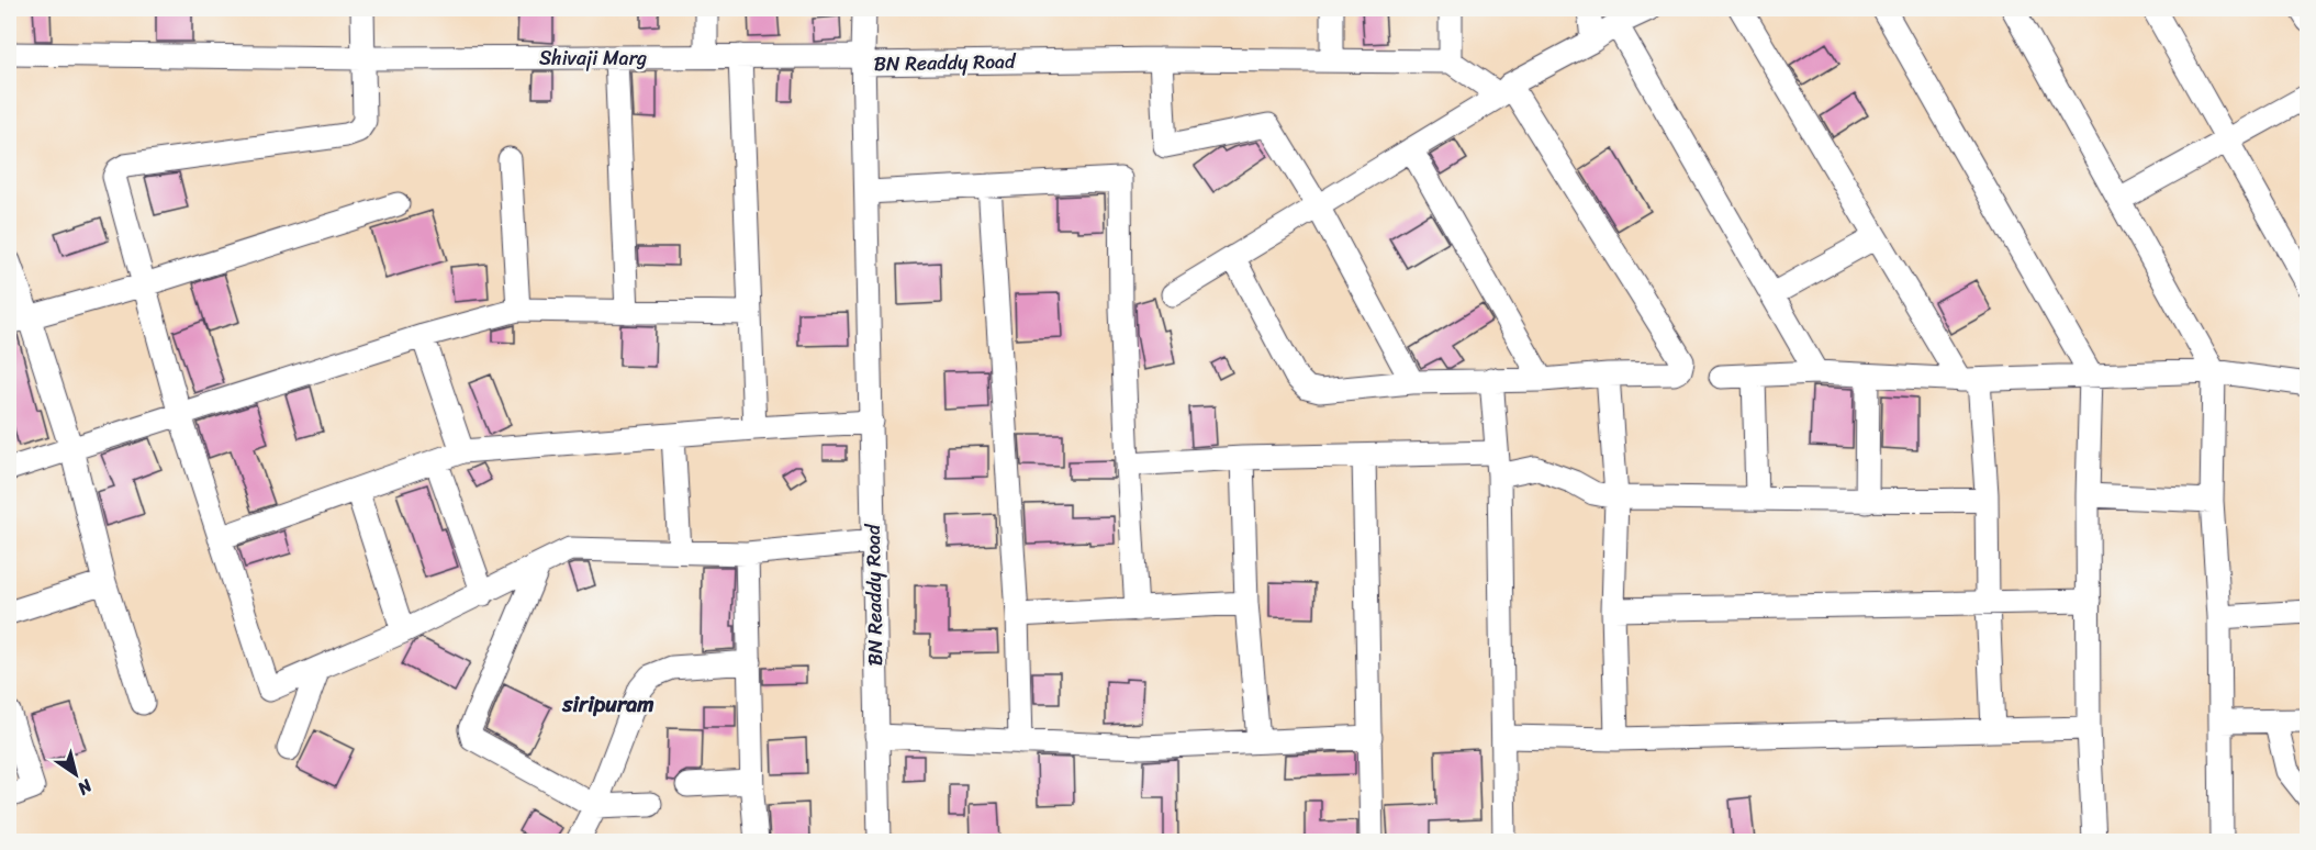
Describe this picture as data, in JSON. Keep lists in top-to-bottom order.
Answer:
{
  "streets": {
    "street": ["Shivaji Marg", "BN Readdy Road"]
  },
  "crossings": [
    ["Shivaji Marg", "BN Readdy Road"]
  ],
  "districts": ["siripuram"],
  "north": "bottom right"
}
